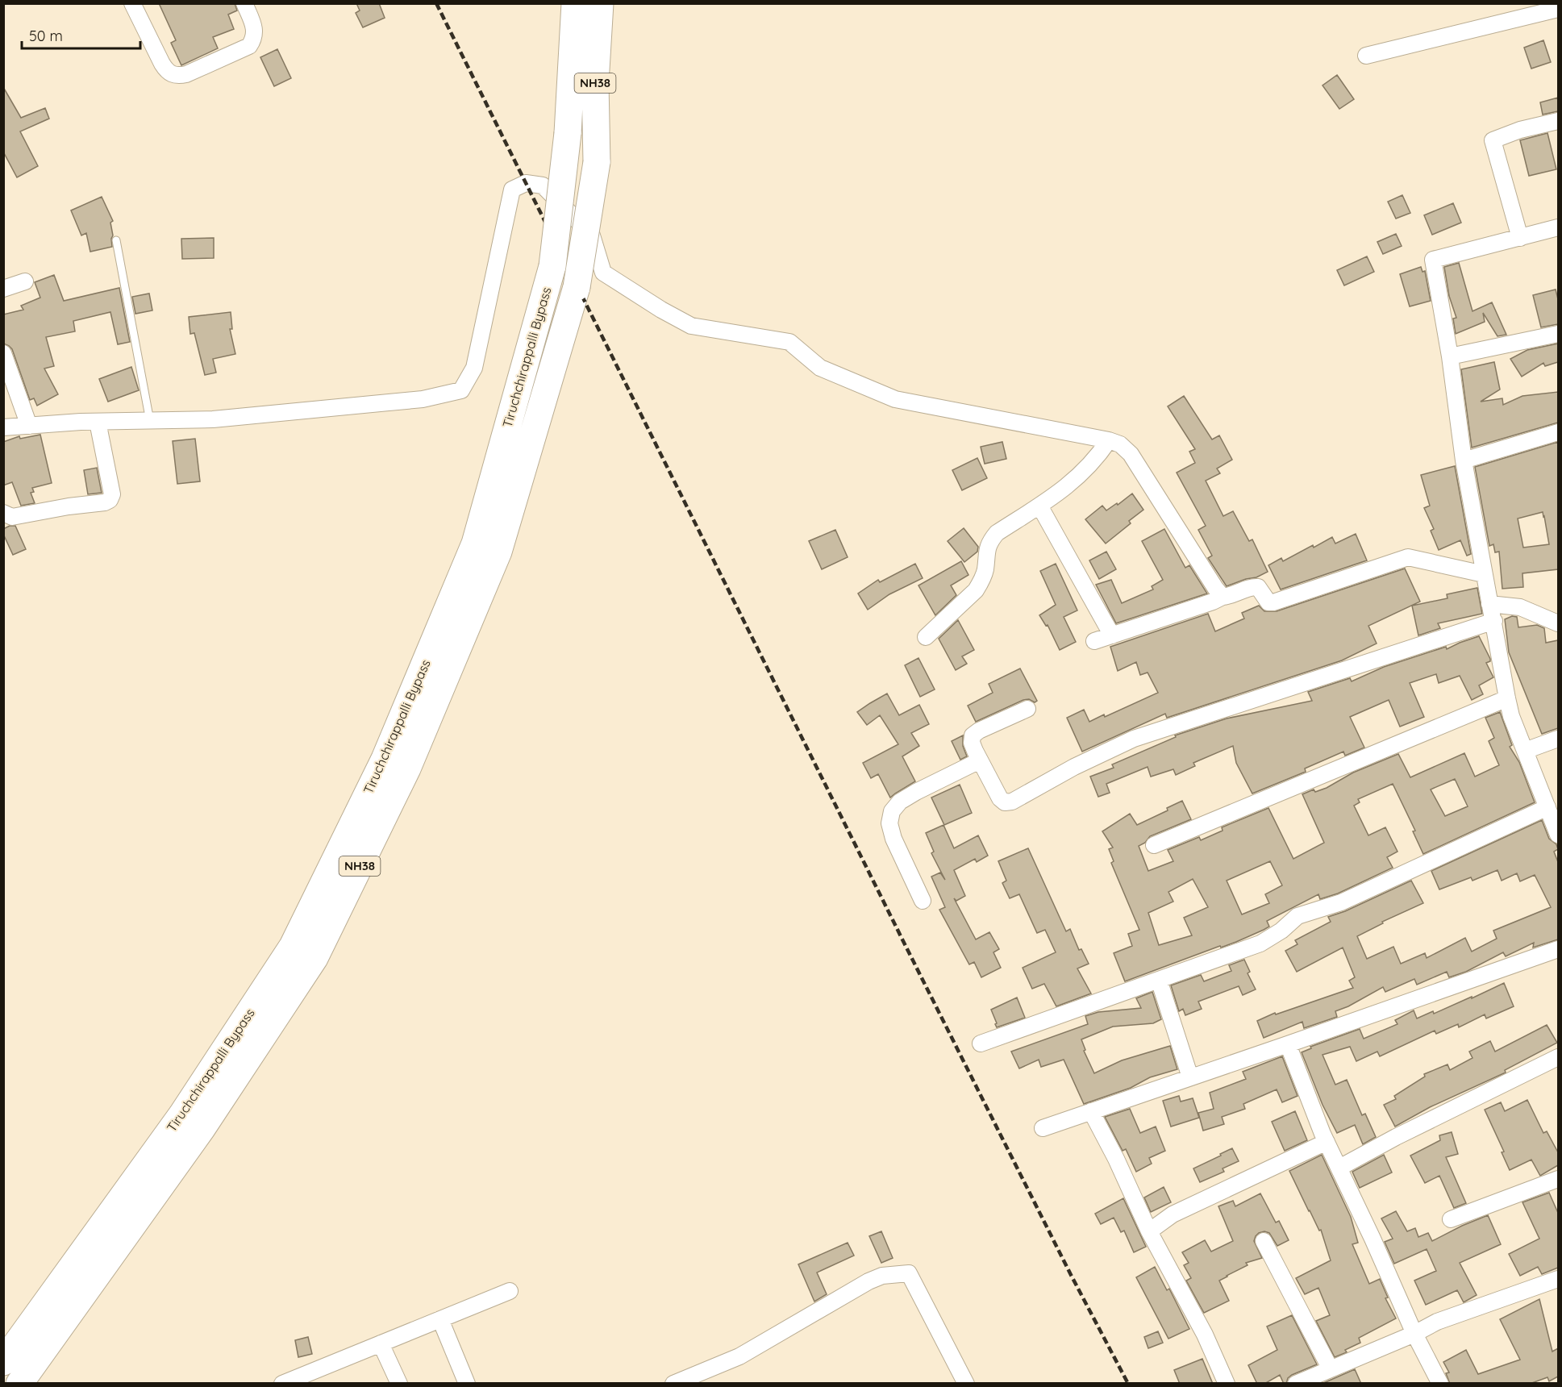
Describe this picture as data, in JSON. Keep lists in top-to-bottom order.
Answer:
{
  "streets": {
    "highway": ["NH38", "Tiruchchirappalli Bypass"]
  },
  "scale_bar": "50 m"
}
